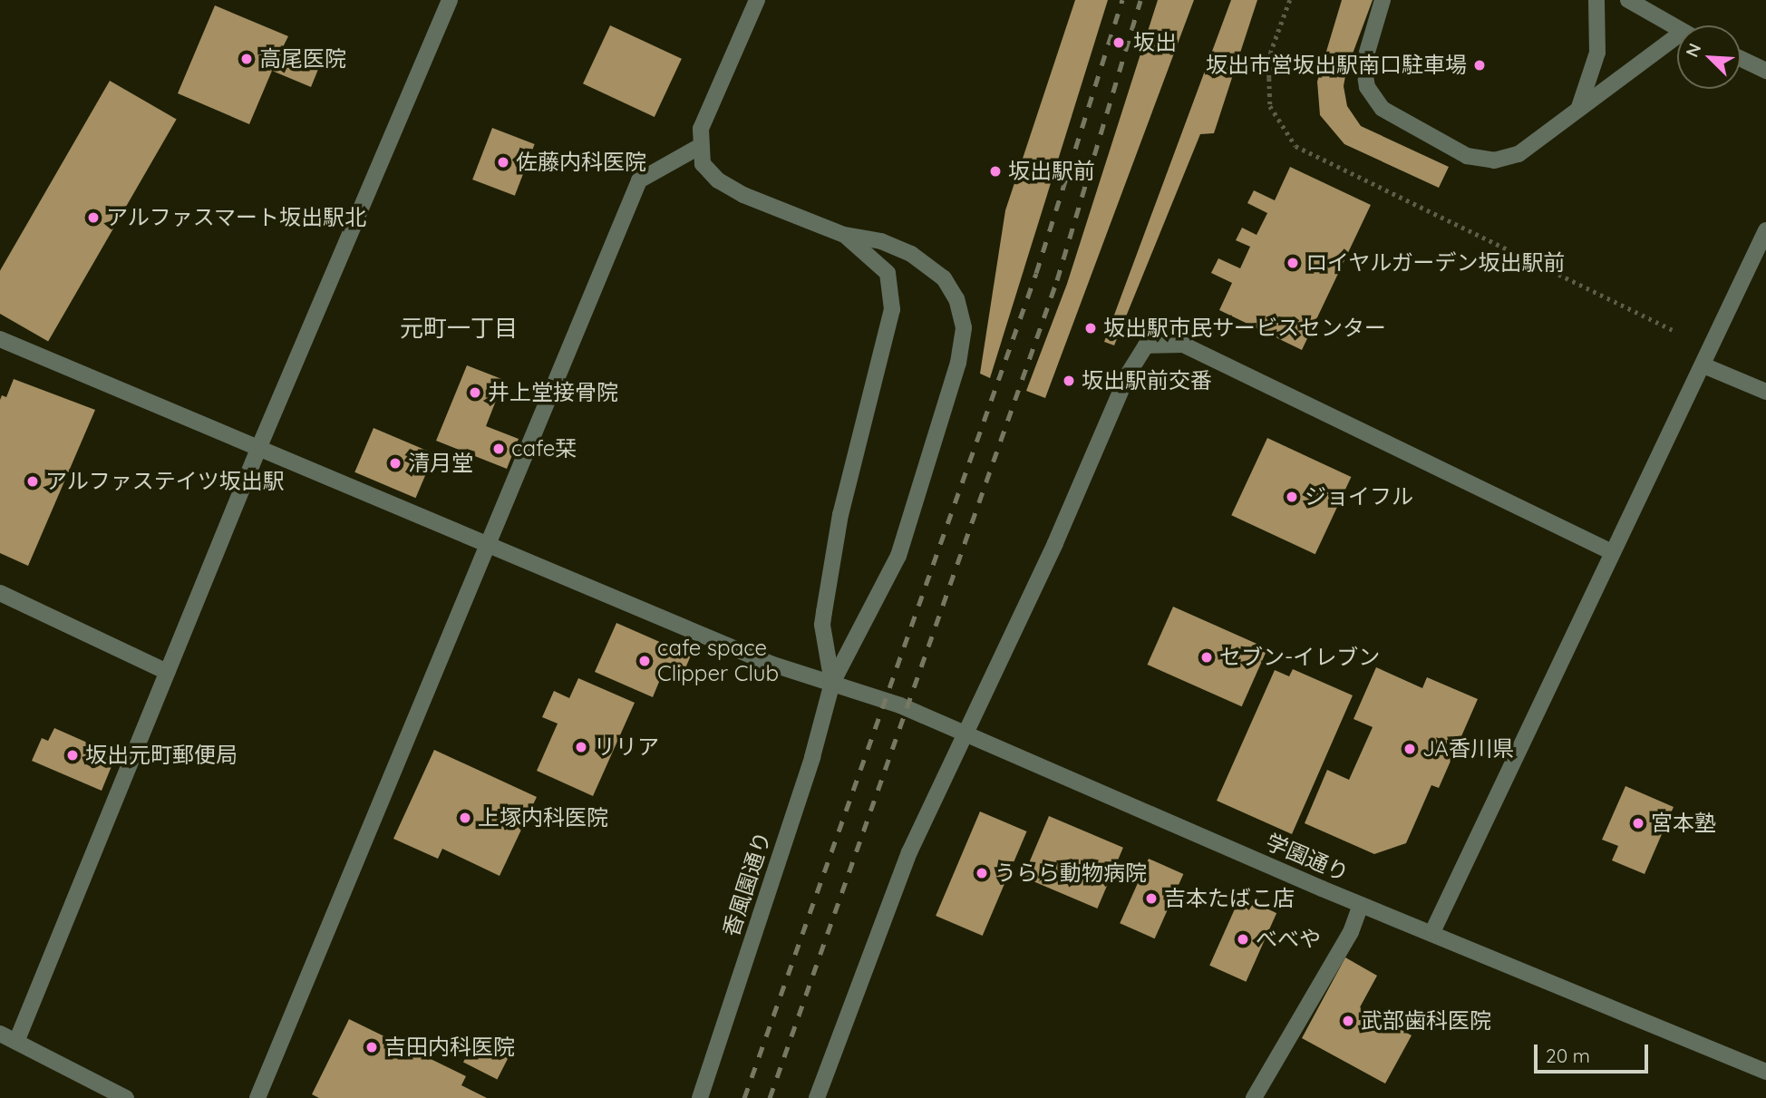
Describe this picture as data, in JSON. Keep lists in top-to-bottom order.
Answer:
{
  "streets": {
    "street": ["学園通り", "香風園通り"]
  },
  "crossings": [
    ["学園通り", "香風園通り"]
  ],
  "districts": ["元町一丁目"],
  "places": [
    "坂出",
    "高尾医院",
    "坂出市営坂出駅南口駐車場",
    "佐藤内科医院",
    "坂出駅前",
    "アルファスマート坂出駅北",
    "ロイヤルガーデン坂出駅前",
    "坂出駅市民サービスセンター",
    "坂出駅前交番",
    "井上堂接骨院",
    "cafe栞",
    "清月堂",
    "アルファステイツ坂出駅",
    "ジョイフル",
    "セブン-イレブン",
    "cafe space Clipper Club",
    "リリア",
    "JA香川県",
    "坂出元町郵便局",
    "上塚内科医院",
    "宮本塾",
    "うらら動物病院",
    "吉本たばこ店",
    "べべや",
    "武部歯科医院",
    "吉田内科医院"
  ],
  "scale_bar": "20 m",
  "north": "top left"
}
